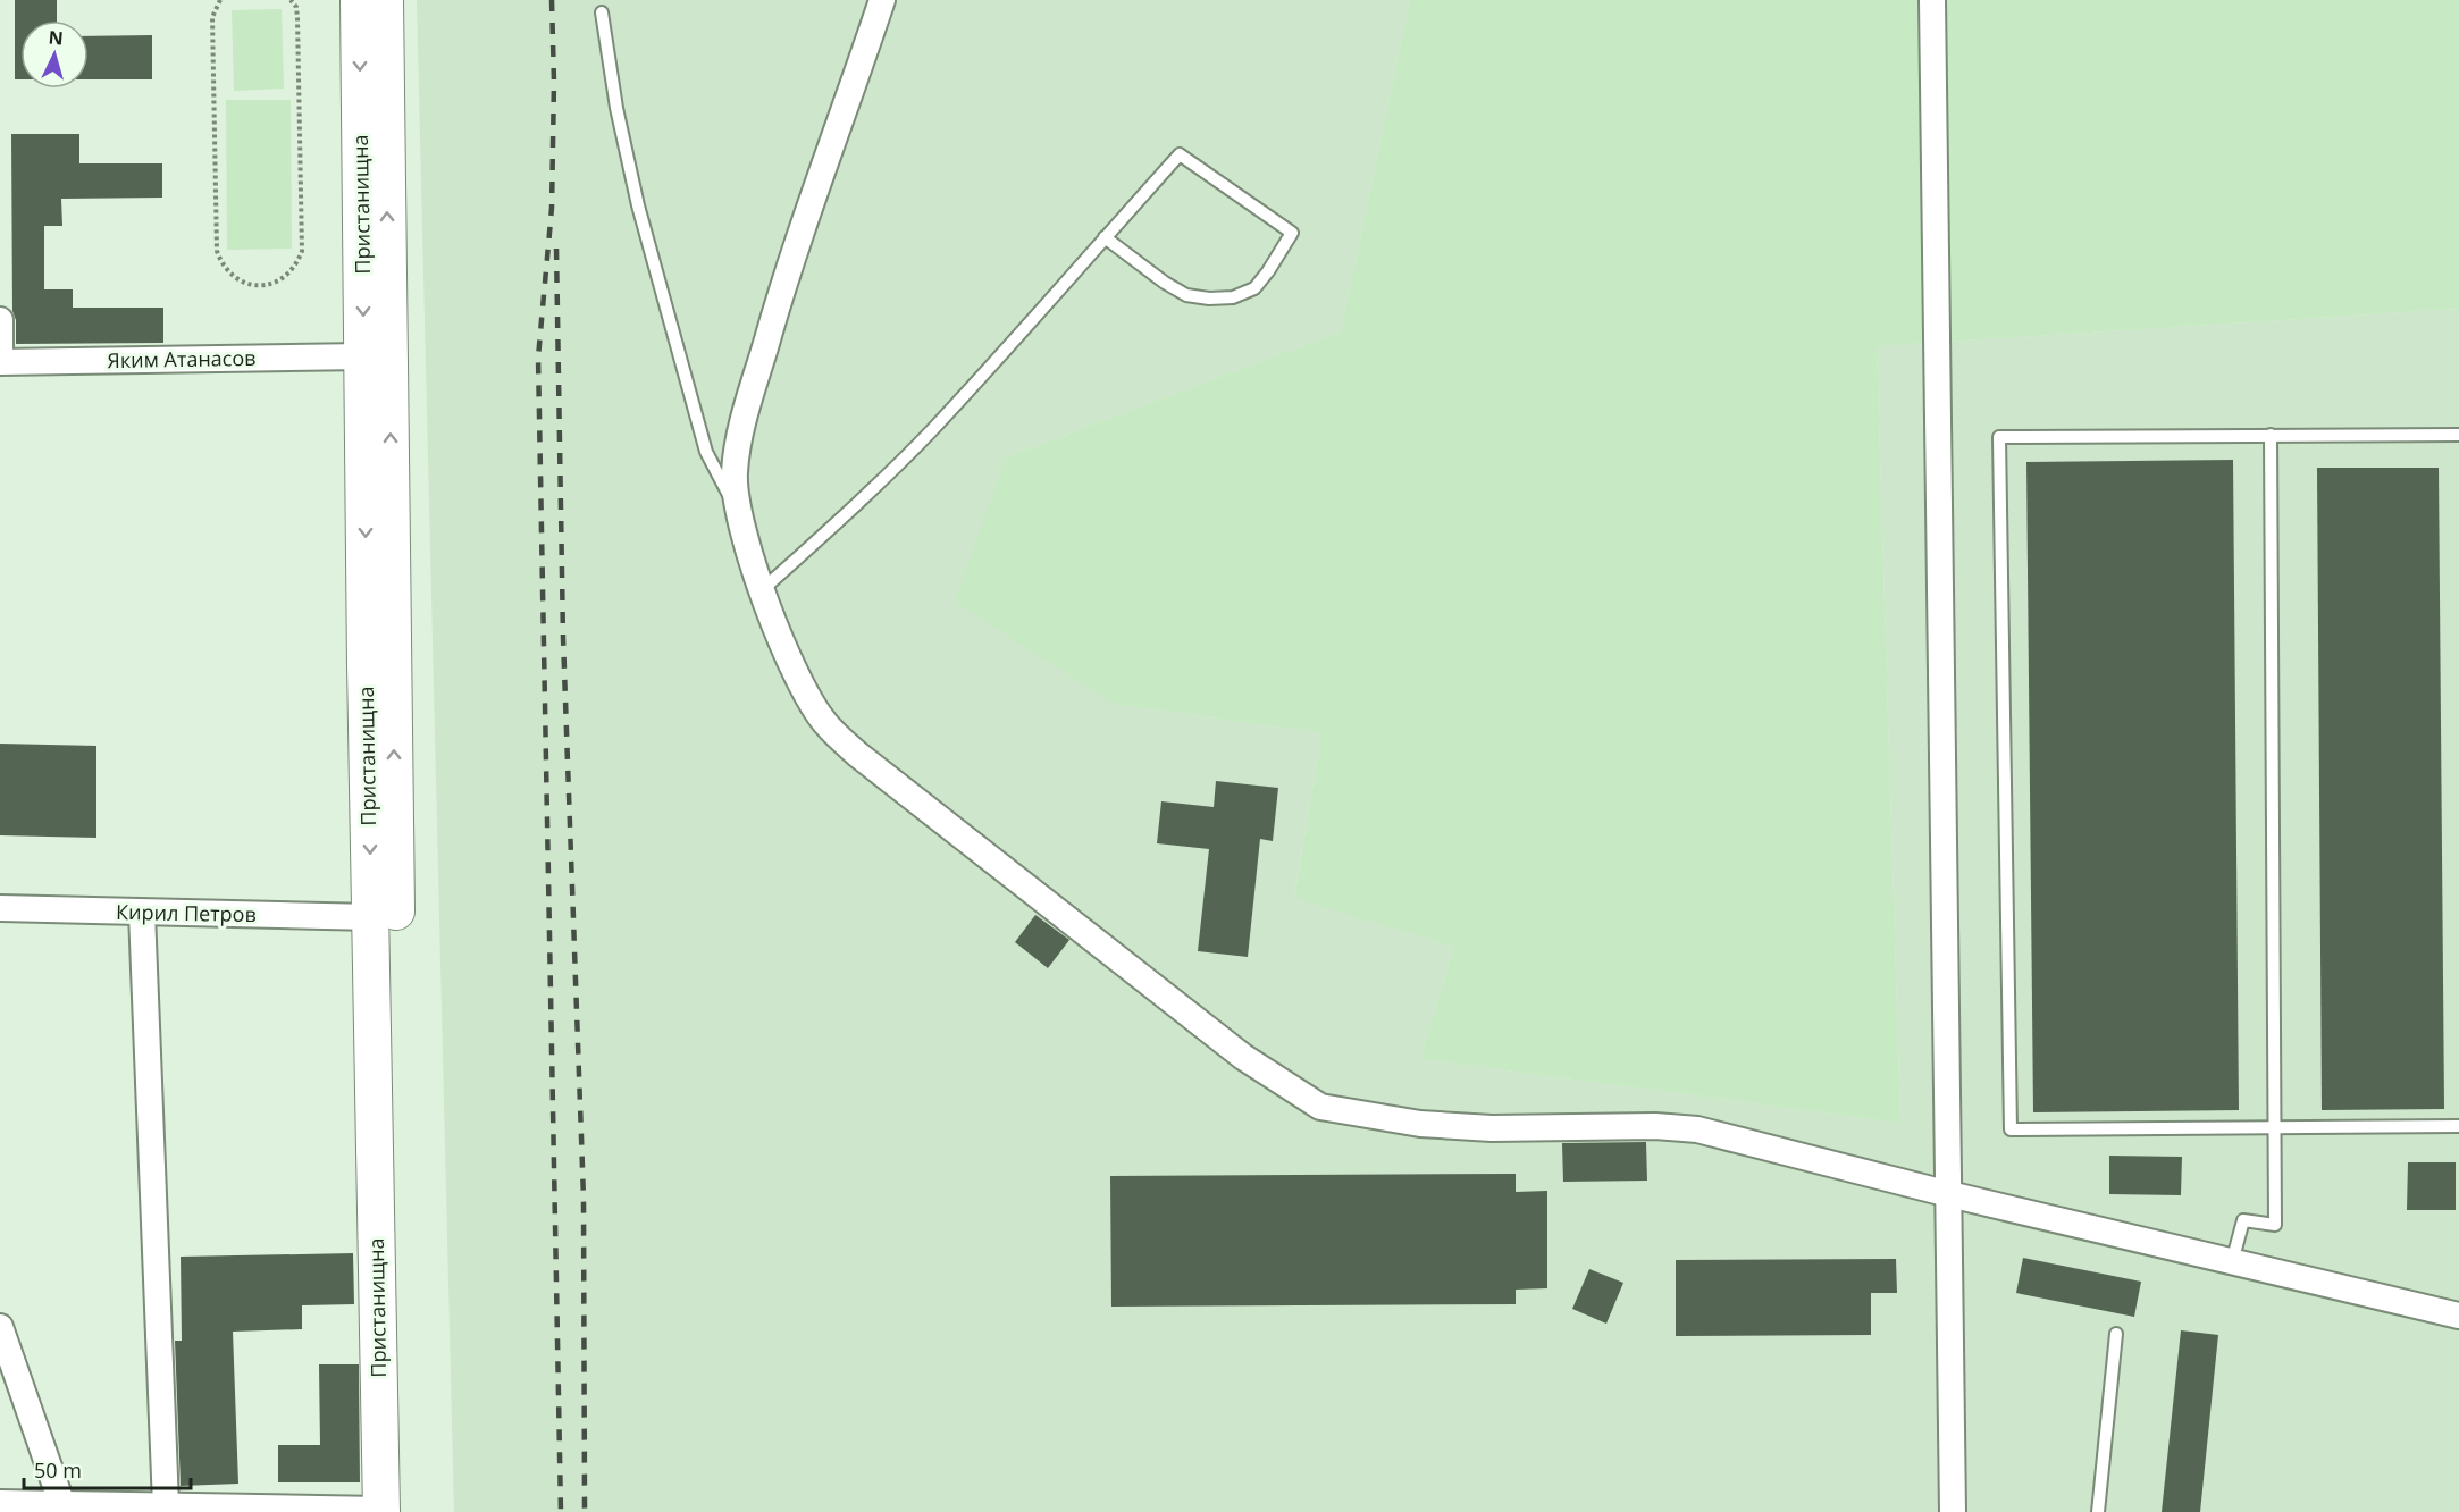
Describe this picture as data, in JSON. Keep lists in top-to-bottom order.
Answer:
{
  "streets": {
    "main road": ["Пристанищна"],
    "street": ["Яким Атанасов", "Кирил Петров"]
  },
  "crossings": [
    ["Пристанищна", "Яким Атанасов"],
    ["Пристанищна", "Кирил Петров"]
  ],
  "scale_bar": "50 m",
  "north": "top"
}
